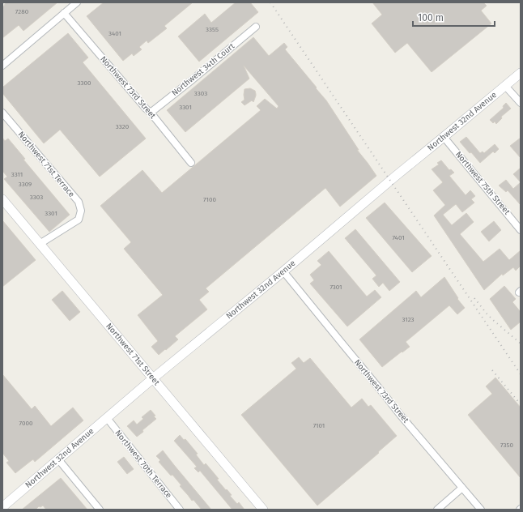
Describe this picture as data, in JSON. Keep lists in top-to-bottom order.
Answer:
{
  "streets": {
    "main road": ["Northwest 32nd Avenue", "Northwest 71st Street"],
    "street": [
      "Northwest 34th Court",
      "Northwest 73rd Street",
      "Northwest 71st Terrace",
      "Northwest 75th Street",
      "Northwest 70th Terrace"
    ]
  },
  "crossings": [
    ["Northwest 34th Court", "Northwest 73rd Street"],
    ["Northwest 73rd Street", "Northwest 32nd Avenue"],
    ["Northwest 32nd Avenue", "Northwest 75th Street"],
    ["Northwest 32nd Avenue", "Northwest 71st Street"],
    ["Northwest 32nd Avenue", "Northwest 70th Terrace"],
    ["Northwest 71st Terrace", "Northwest 71st Street"]
  ],
  "house_numbers": [
    "7280",
    "3355",
    "3401",
    "3300",
    "3303",
    "3301",
    "3320",
    "3311",
    "3309",
    "3303",
    "7100",
    "3301",
    "7401",
    "7301",
    "3123",
    "7000",
    "7101",
    "7350"
  ],
  "scale_bar": "100 m"
}
